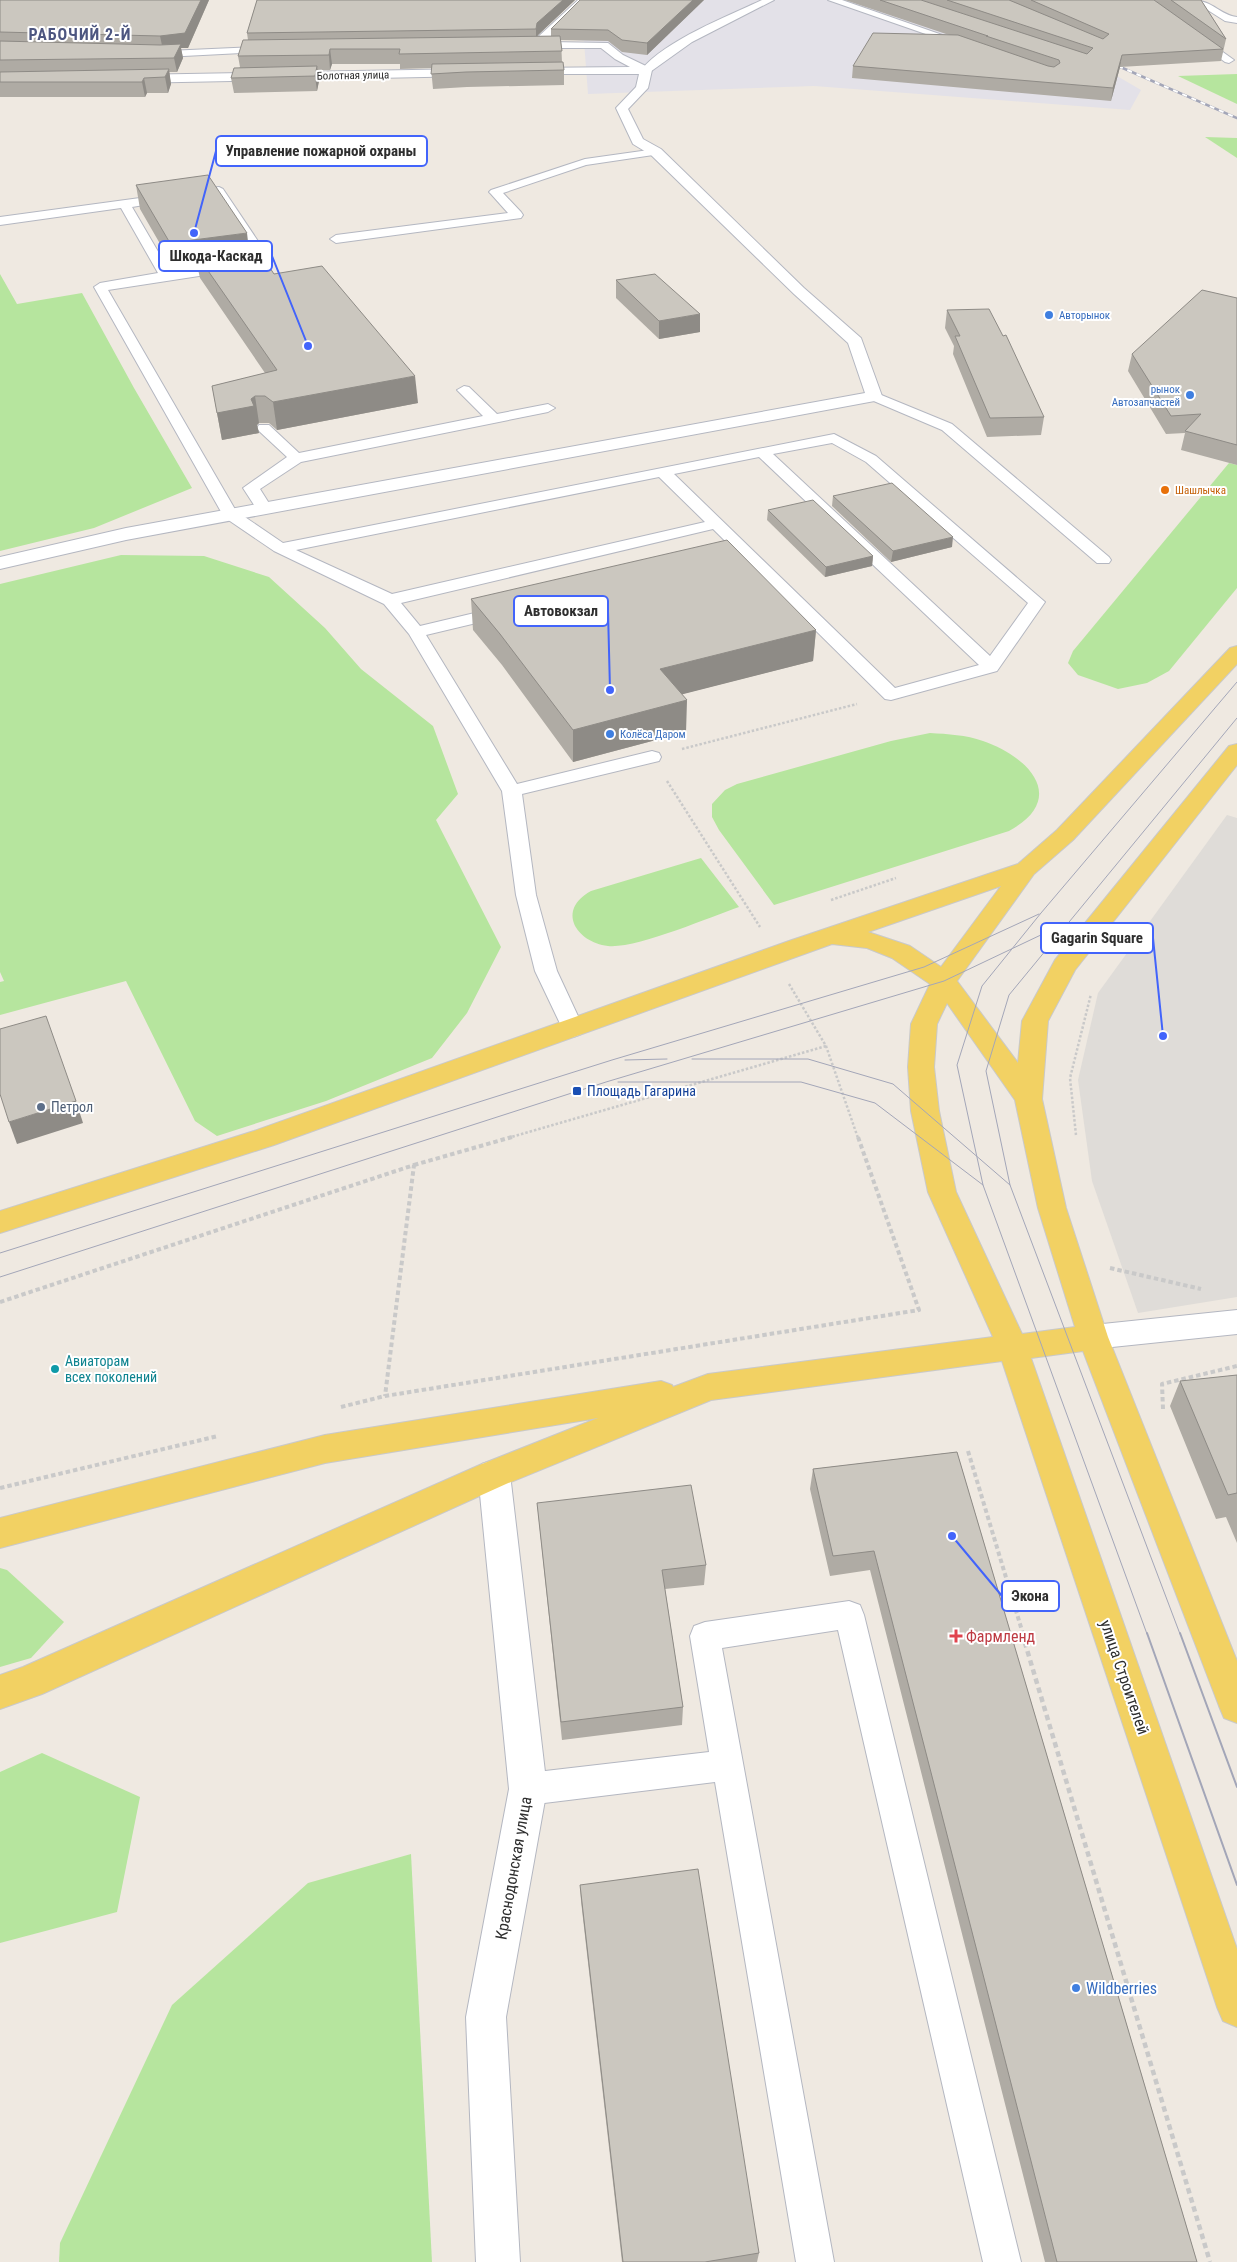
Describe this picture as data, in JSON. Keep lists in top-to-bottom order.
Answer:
{
  "streets": {
    "main road": ["улица Строителей"],
    "street": ["Болотная улица", "Краснодонская улица"]
  },
  "districts": ["РАБОЧИЙ 2‑Й"],
  "places": {
    "other": [
      "Управление пожарной охраны",
      "Авторынок",
      "Шкода-Каскад",
      "рынок Автозапчастей",
      "Шашлычка",
      "Автовокзал",
      "Колёса Даром",
      "Gagarin Square",
      "Петрол",
      "Авиаторам всех поколений",
      "Экона",
      "Wildberries"
    ],
    "transit": ["Площадь Гагарина"],
    "health": ["Фармленд"]
  }
}
